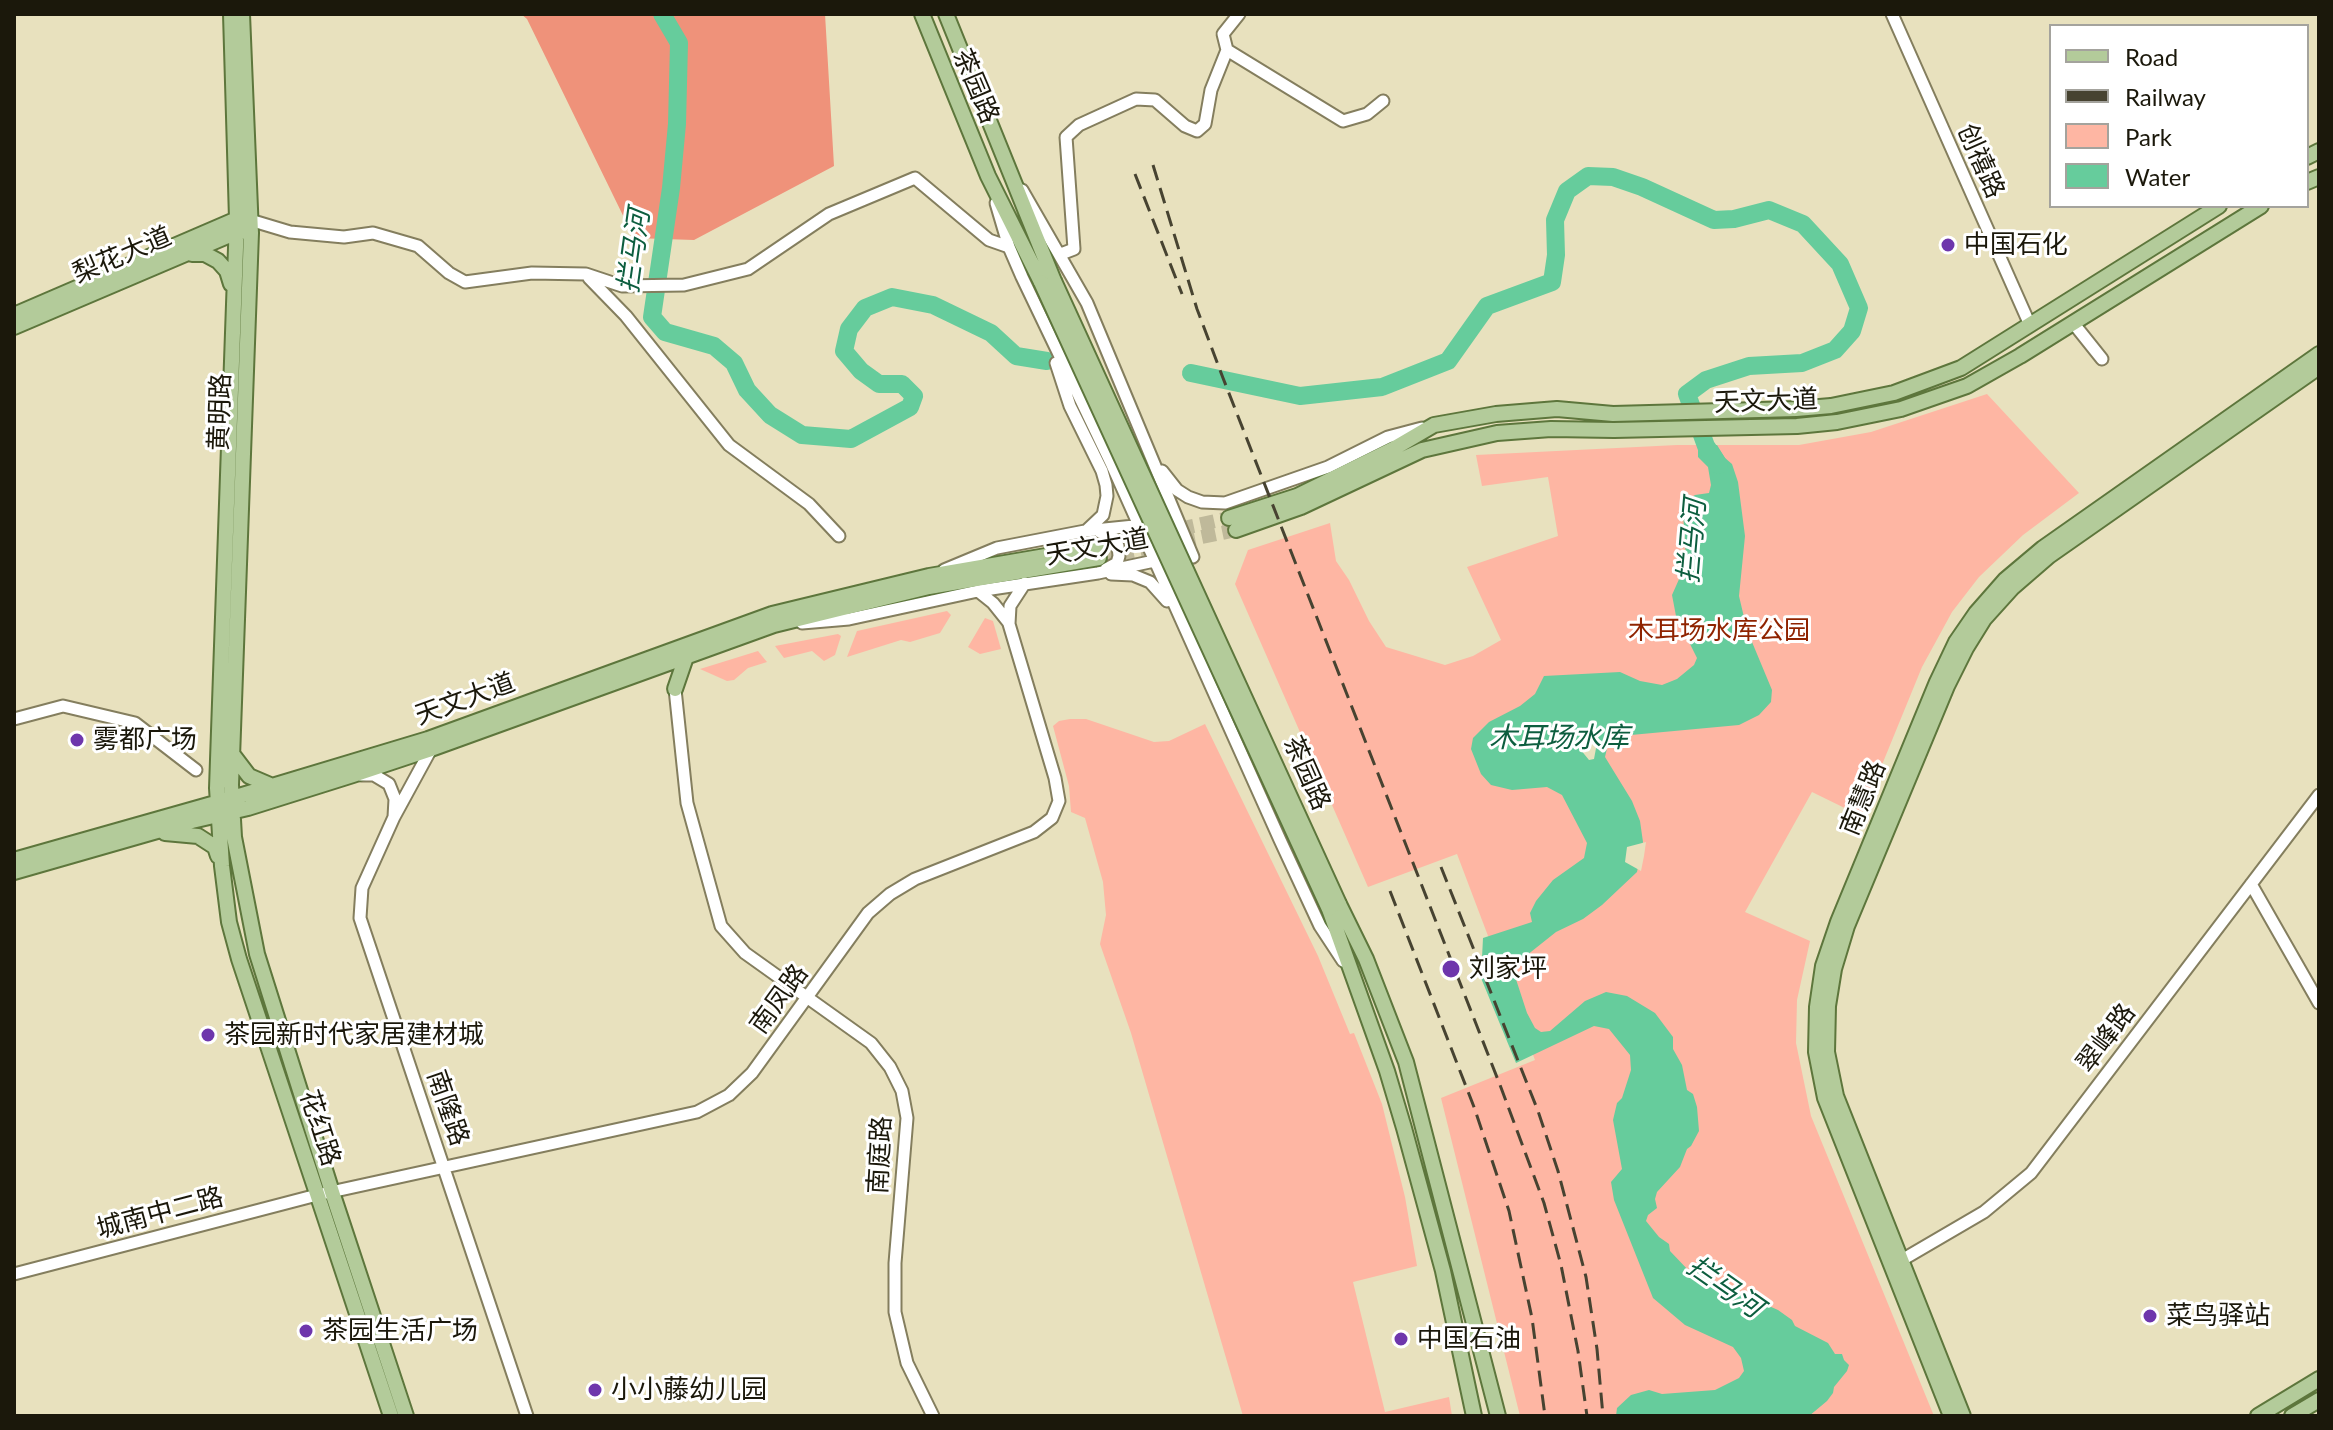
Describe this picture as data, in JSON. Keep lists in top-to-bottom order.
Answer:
{
  "streets": {
    "main road": [
      "茶园路",
      "梨花大道",
      "天文大道",
      "黄明路",
      "南慧路",
      "花红路"
    ],
    "street": [
      "创禧路",
      "南凤路",
      "翠峰路",
      "南隆路",
      "南庭路",
      "城南中二路"
    ]
  },
  "crossings": [
    ["茶园路", "天文大道"],
    ["创禧路", "天文大道"],
    ["梨花大道", "黄明路"],
    ["天文大道", "黄明路"],
    ["天文大道", "南隆路"],
    ["天文大道", "花红路"],
    ["黄明路", "花红路"],
    ["南慧路", "翠峰路"],
    ["南凤路", "南隆路"],
    ["南凤路", "花红路"],
    ["南凤路", "南庭路"],
    ["南凤路", "城南中二路"],
    ["花红路", "城南中二路"]
  ],
  "water": ["拦马河", "木耳场水库"],
  "parks": ["木耳场水库公园"],
  "places": [
    "中国石化",
    "雾都广场",
    "刘家坪",
    "茶园新时代家居建材城",
    "菜鸟驿站",
    "茶园生活广场",
    "中国石油",
    "小小藤幼儿园"
  ],
  "legend": [
    "Road",
    "Railway",
    "Park",
    "Water"
  ]
}
